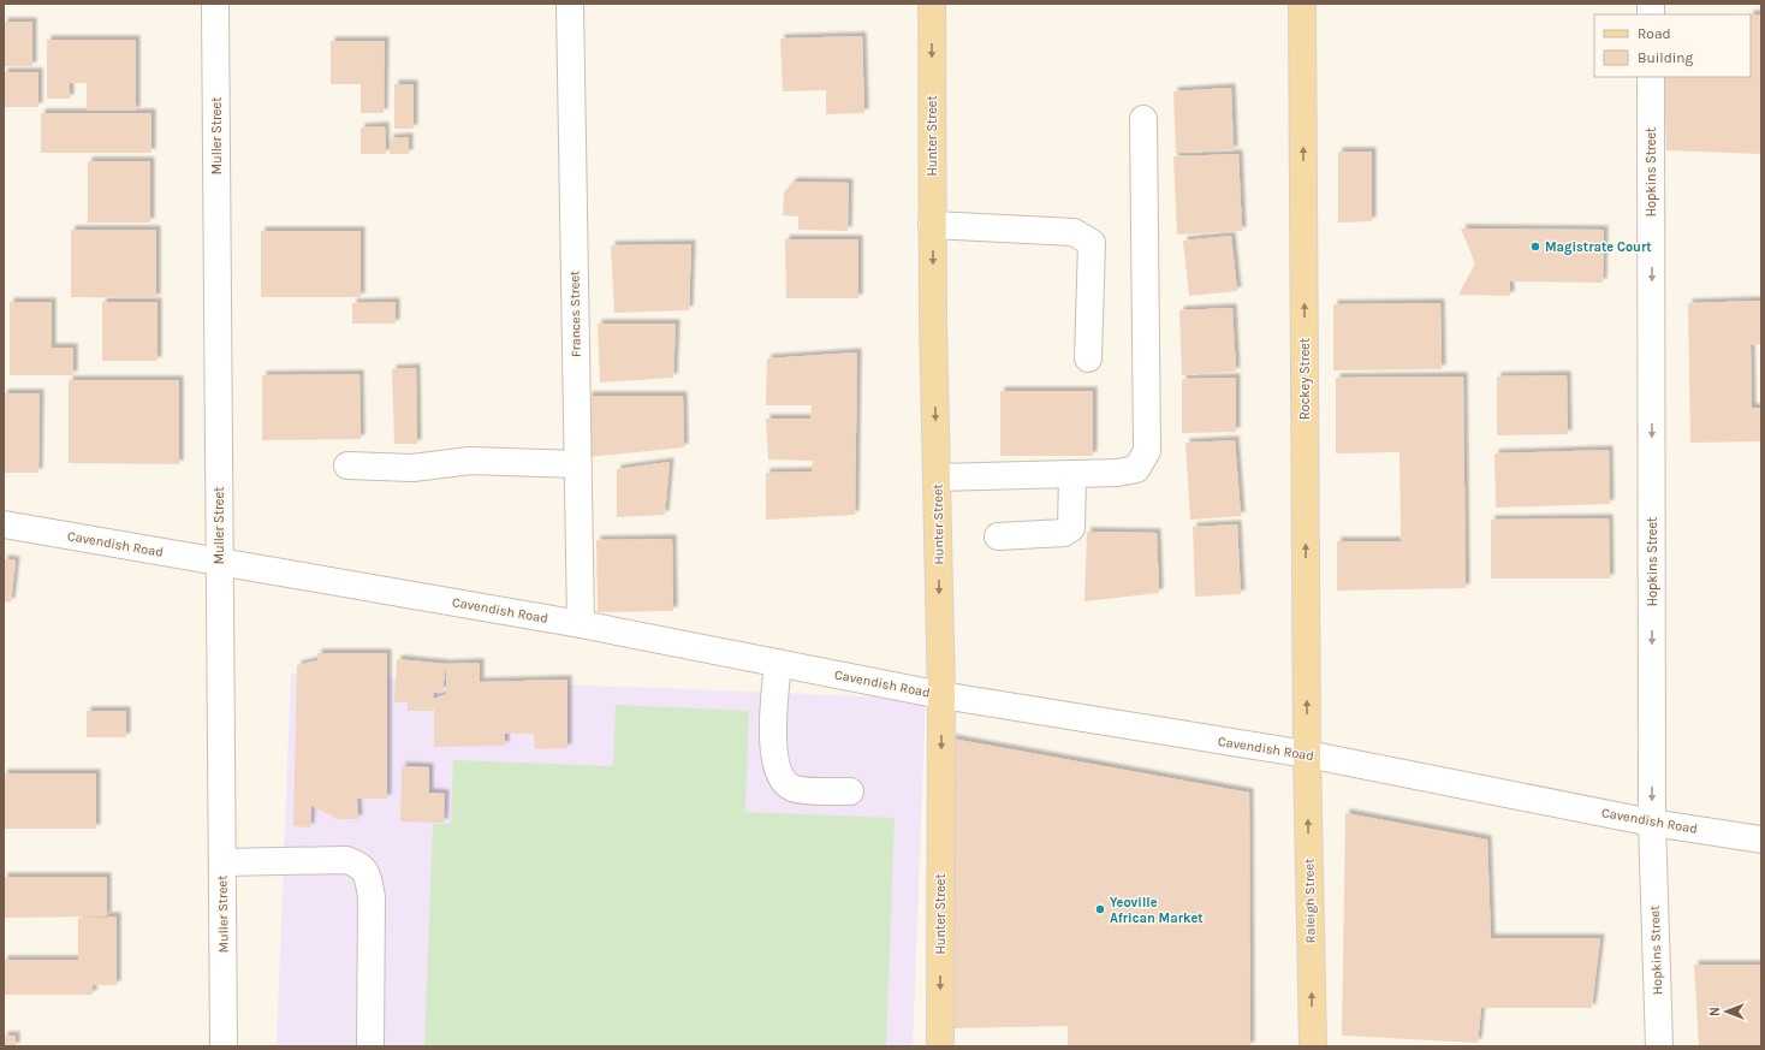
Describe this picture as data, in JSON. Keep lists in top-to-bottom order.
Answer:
{
  "streets": {
    "main road": ["Hunter Street", "Rockey Street", "Raleigh Street"],
    "street": [
      "Muller Street",
      "Hopkins Street",
      "Frances Street",
      "Cavendish Road"
    ]
  },
  "crossings": [
    ["Muller Street", "Cavendish Road"],
    ["Hunter Street", "Cavendish Road"],
    ["Hopkins Street", "Cavendish Road"],
    ["Frances Street", "Cavendish Road"],
    ["Rockey Street", "Cavendish Road"],
    ["Rockey Street", "Raleigh Street"],
    ["Cavendish Road", "Raleigh Street"]
  ],
  "one_way": [
    "Hunter Street",
    "Hopkins Street",
    "Rockey Street",
    "Raleigh Street"
  ],
  "places": ["Magistrate Court", "Yeoville African Market"],
  "legend": ["Road", "Building"],
  "north": "left"
}
